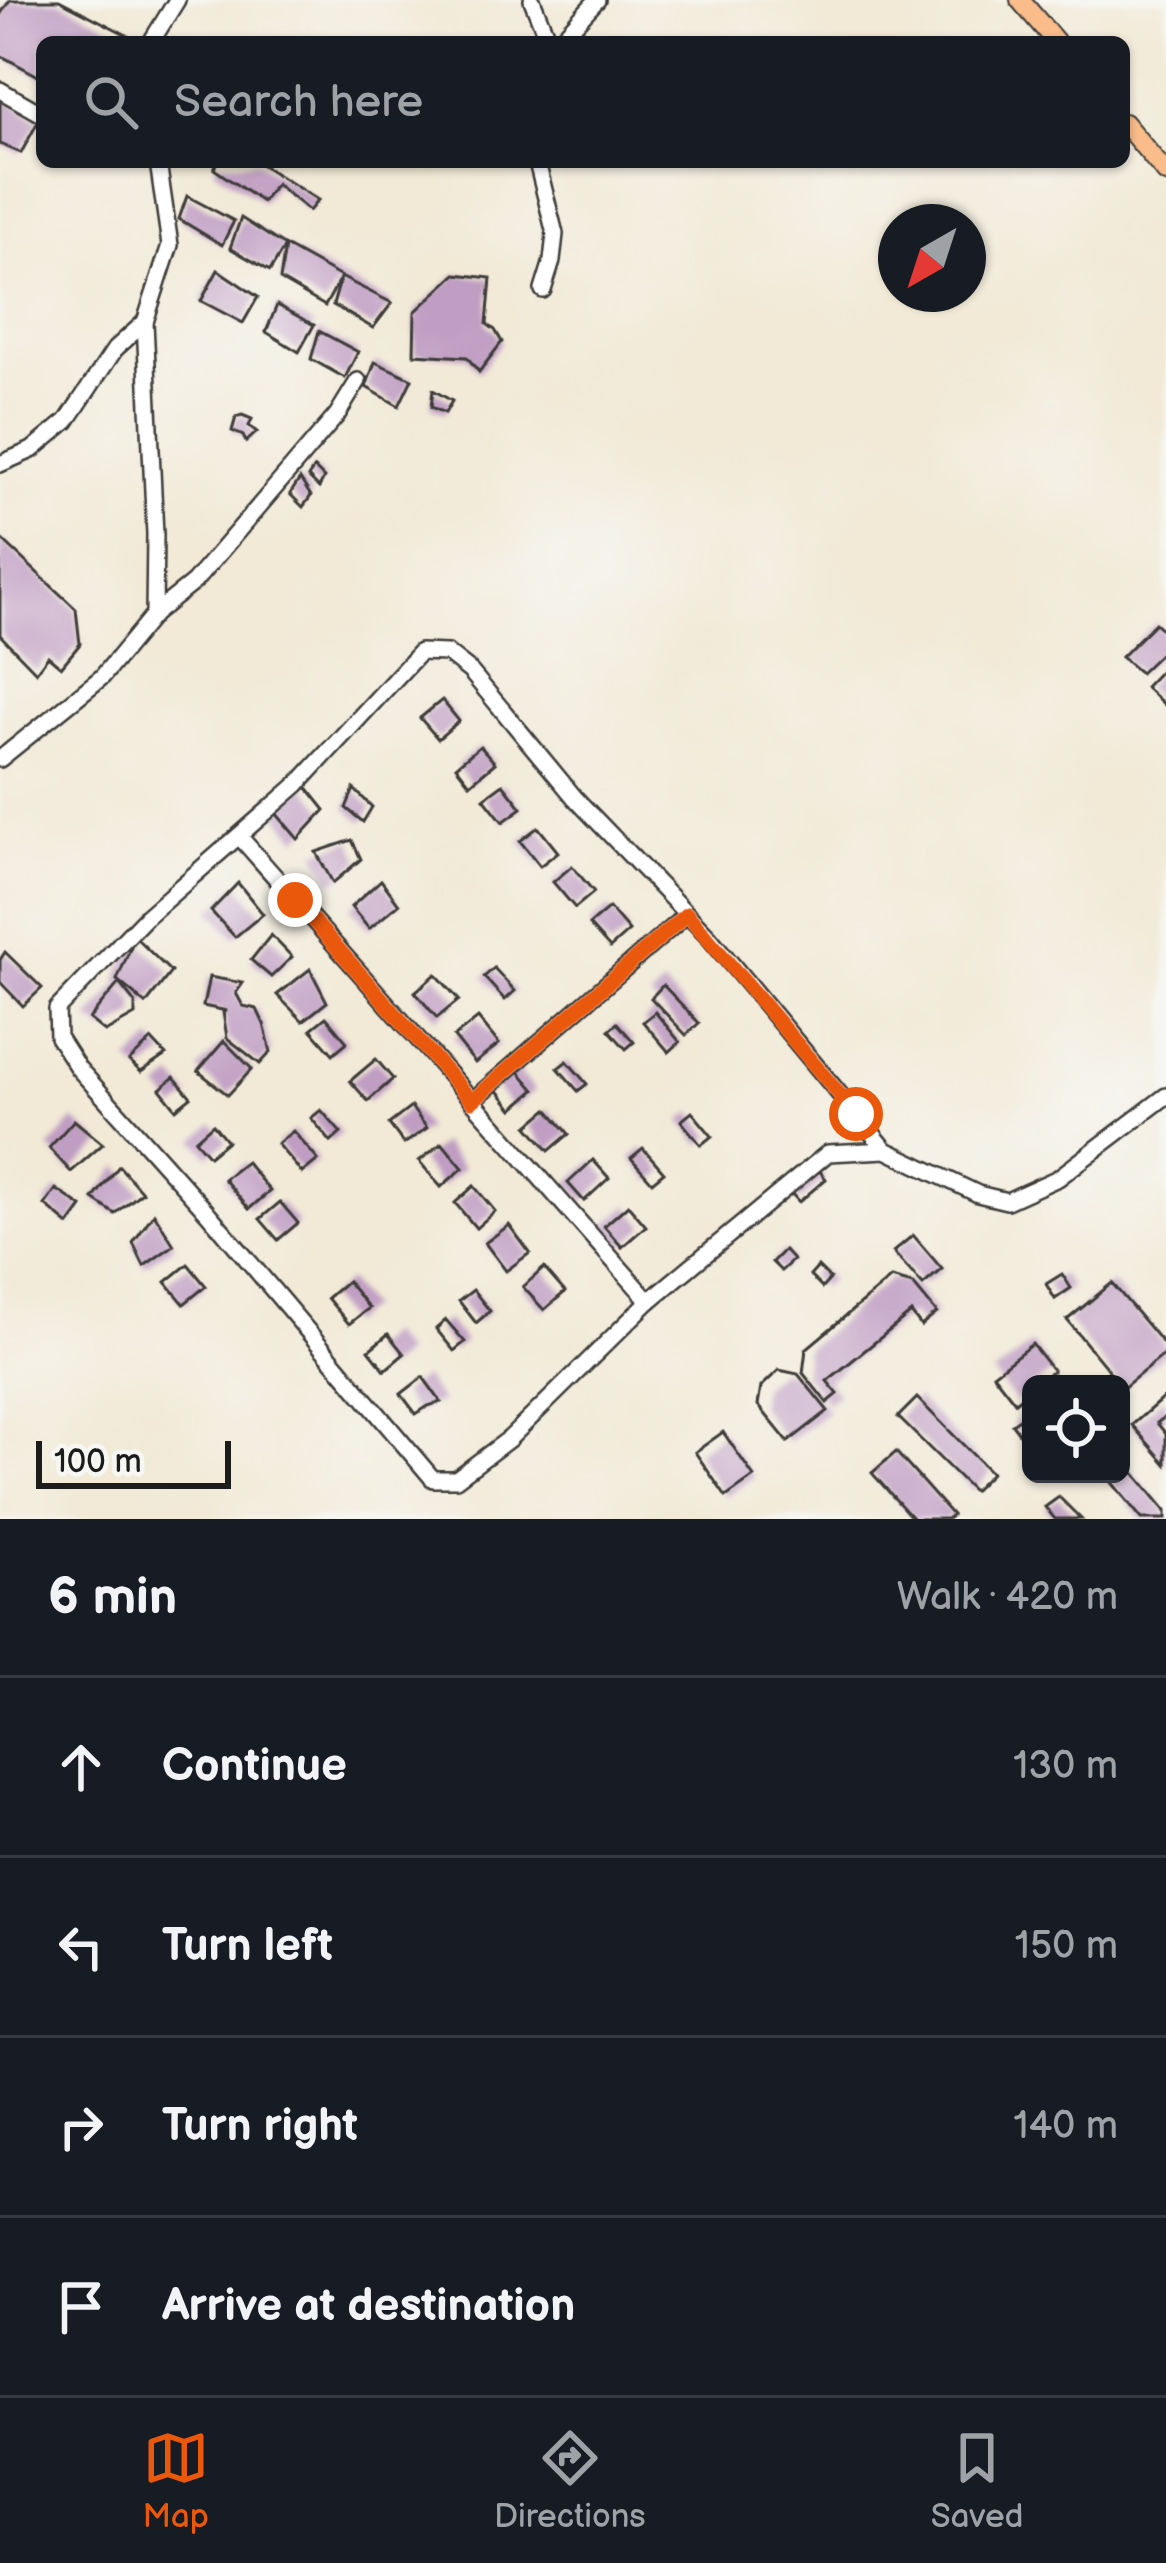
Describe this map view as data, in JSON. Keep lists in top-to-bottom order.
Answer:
{
  "scale_bar": "100 m",
  "north": "bottom left",
  "page": {
    "search": "Search here",
    "scale": "100 m",
    "heading": ["6 min", "Walk · 420 m"],
    "list": [
      ["Continue", "130 m"],
      ["Turn left", "150 m"],
      ["Turn right", "140 m"],
      "Arrive at destination"
    ],
    "nav": ["Map", "Directions", "Saved"]
  }
}
